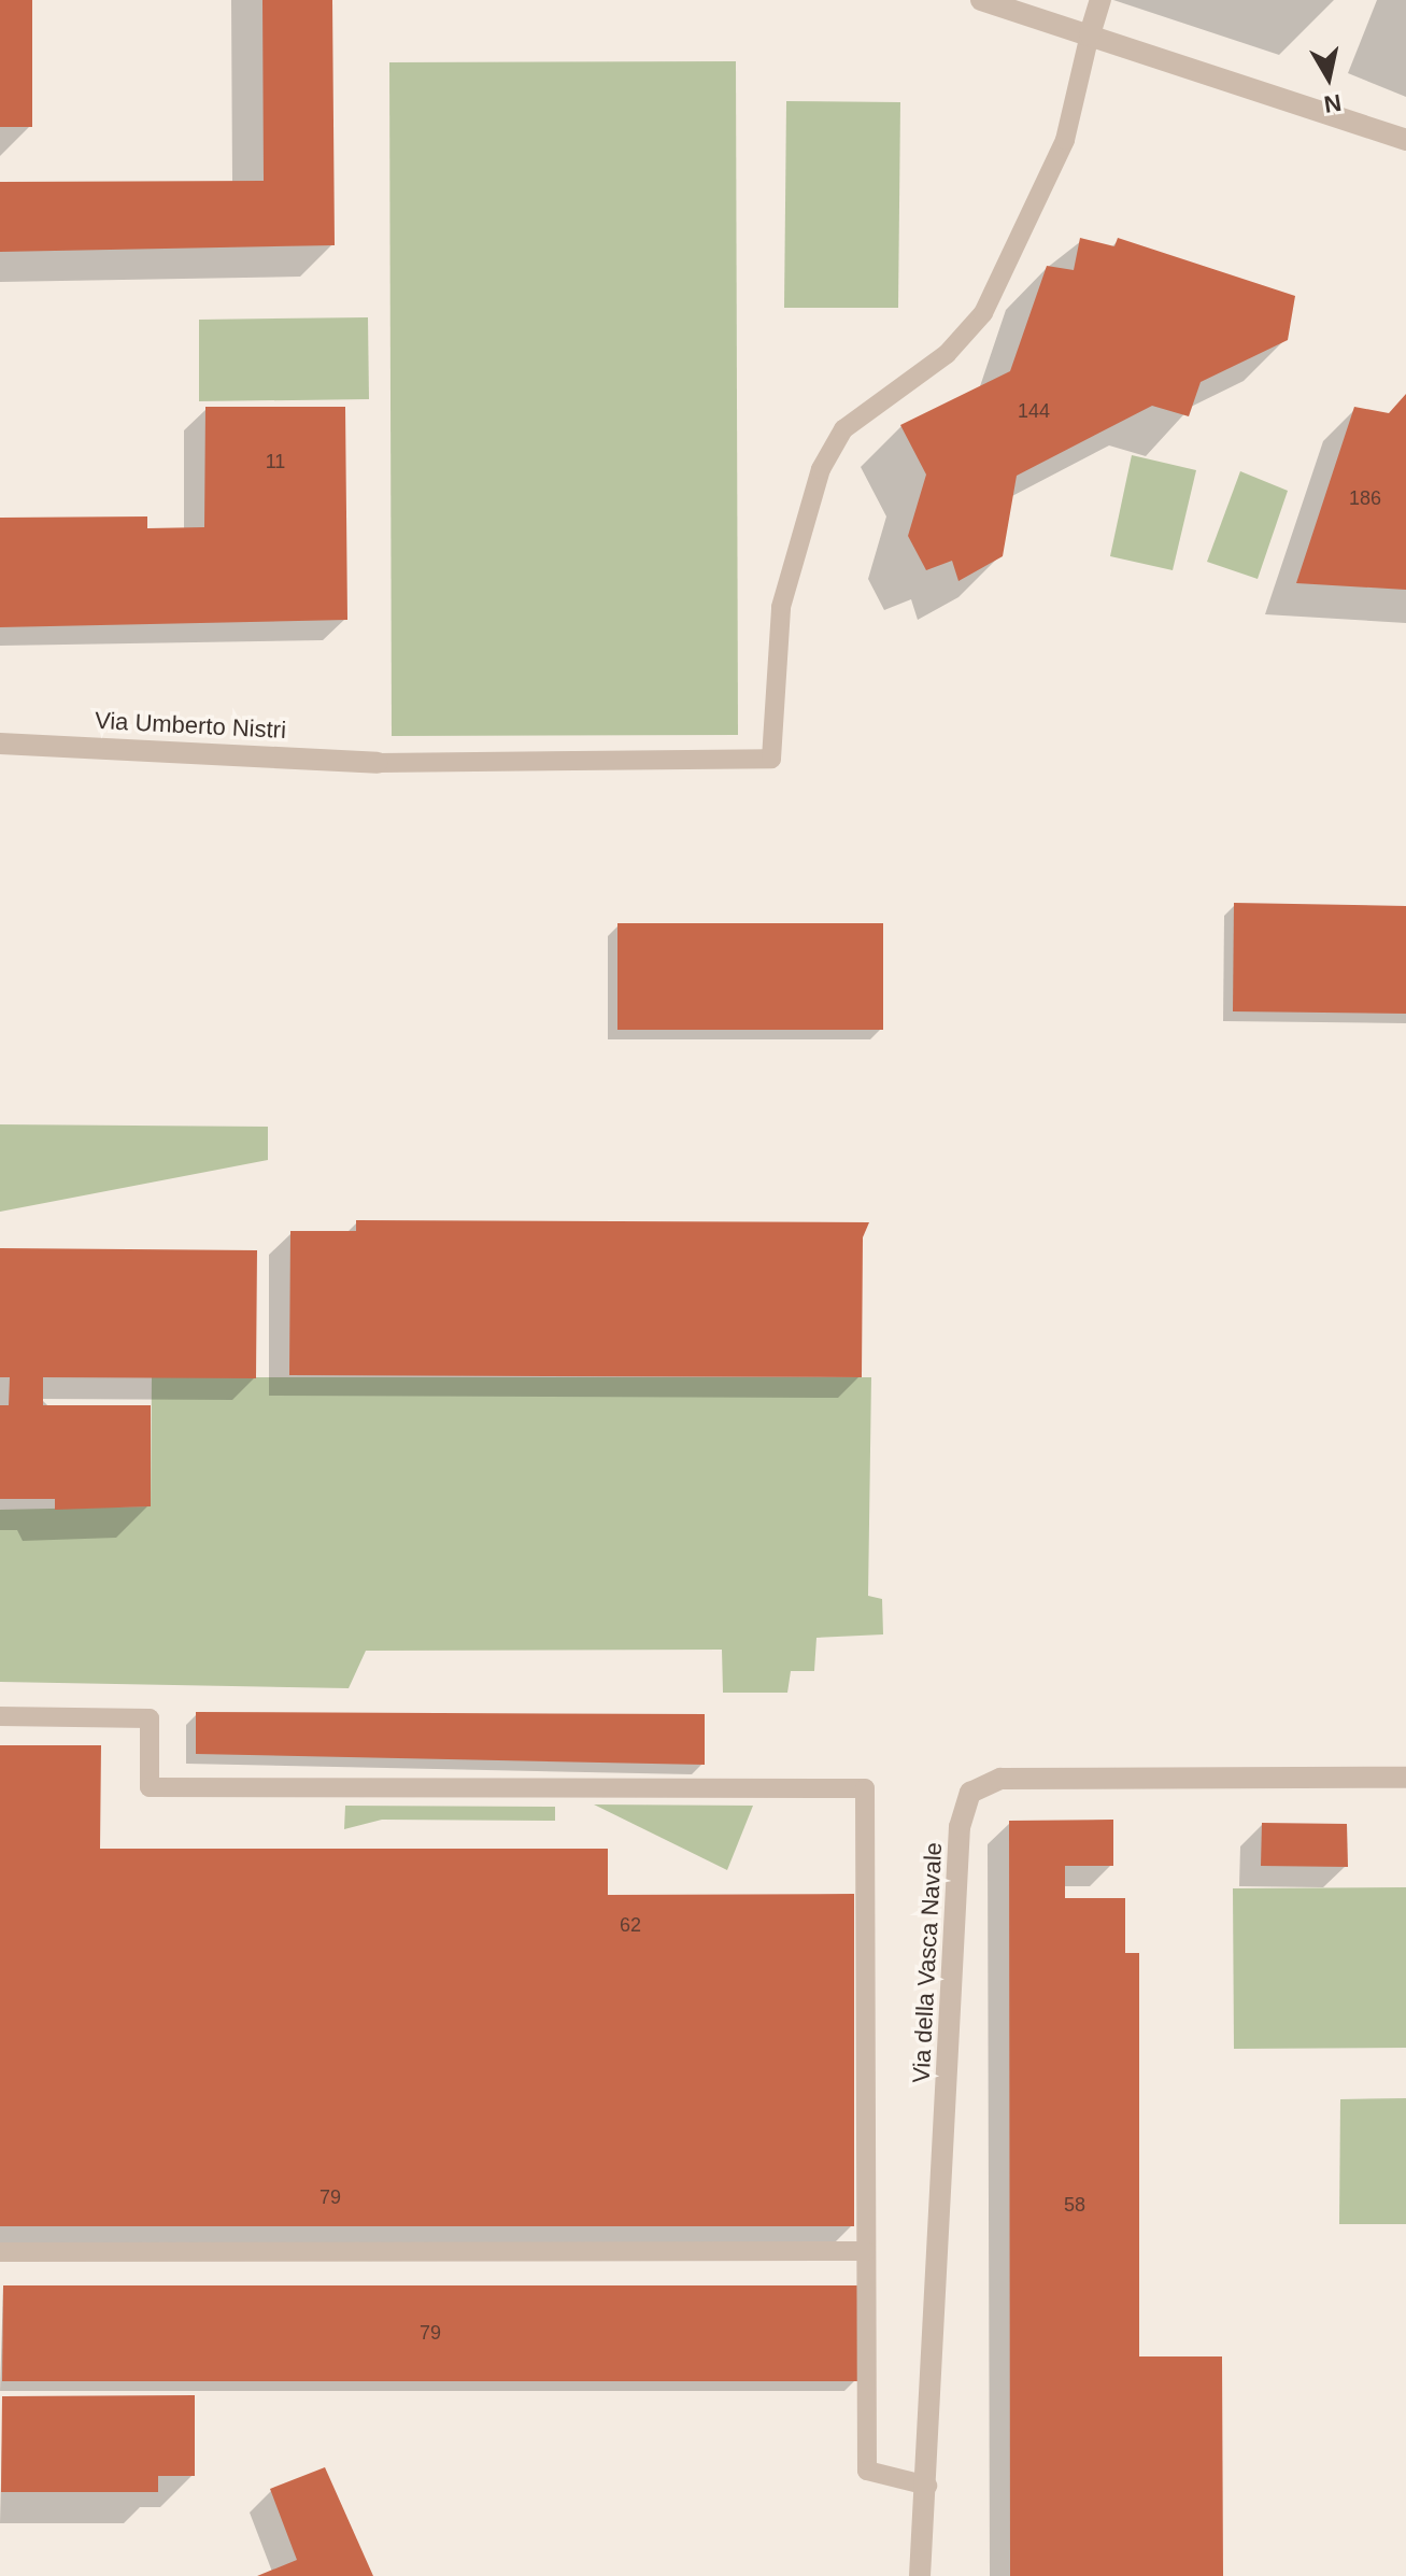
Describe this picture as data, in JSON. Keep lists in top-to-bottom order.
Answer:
{
  "streets": {
    "street": ["Via Umberto Nistri", "Via della Vasca Navale"]
  },
  "house_numbers": [
    "144",
    "11",
    "186",
    "62",
    "79",
    "58",
    "79"
  ],
  "north": "bottom"
}
